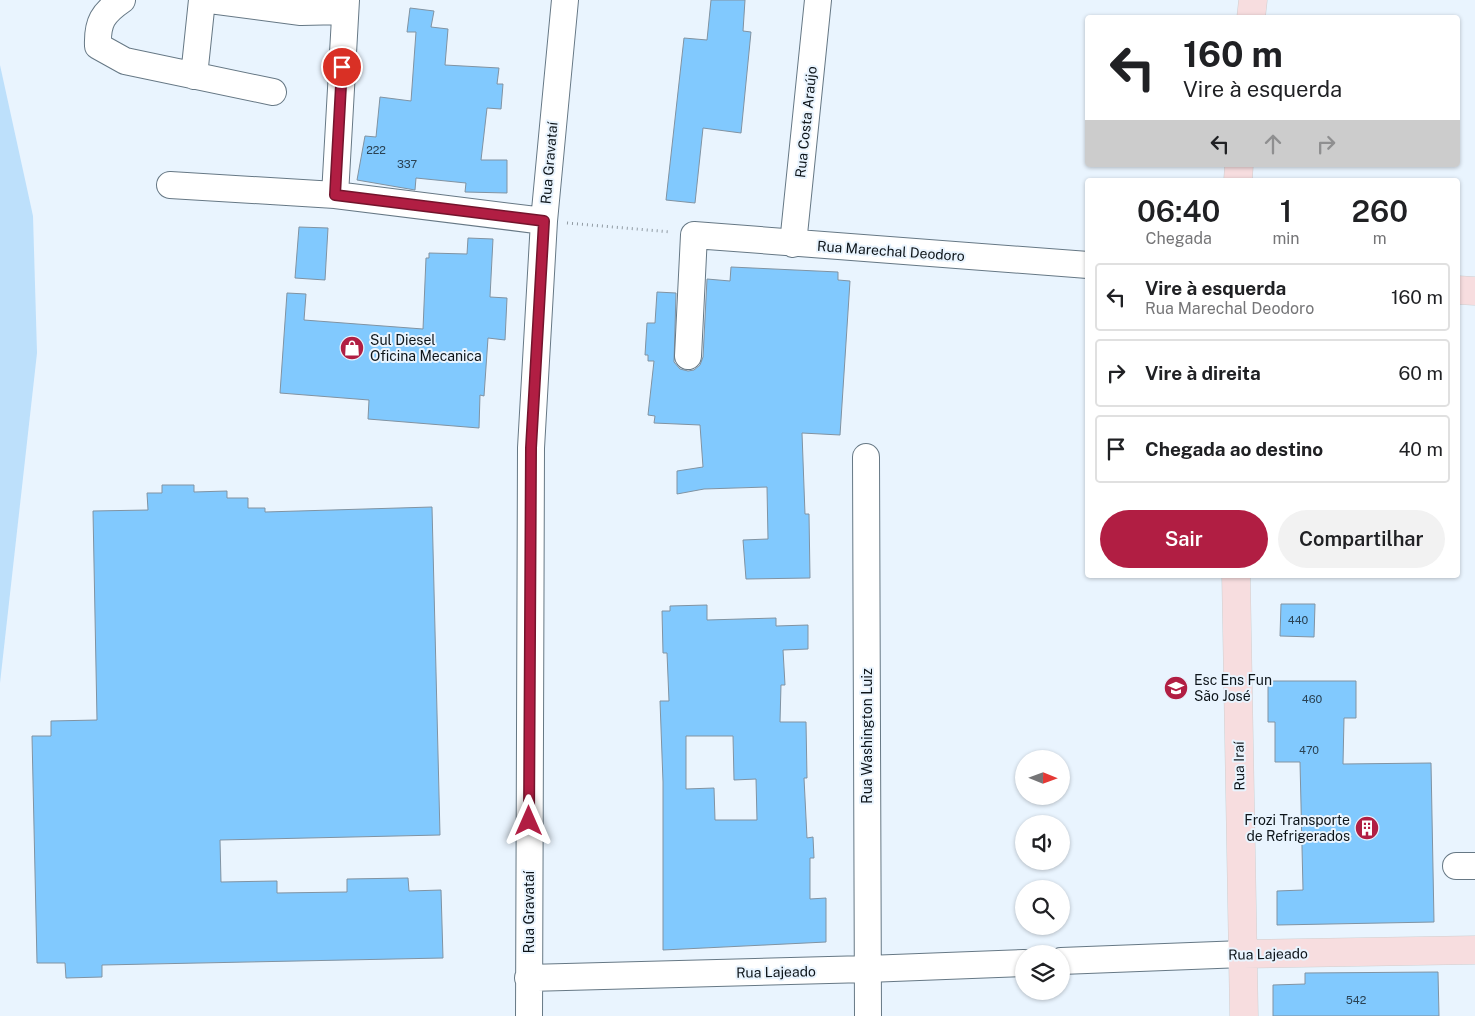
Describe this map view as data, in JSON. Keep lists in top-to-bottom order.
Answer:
{
  "streets": {
    "main road": ["Rua Iraí", "Rua Lajeado"],
    "street": [
      "Rua Costa Araújo",
      "Rua Gravataí",
      "Rua Marechal Deodoro",
      "Rua Washington Luiz"
    ]
  },
  "crossings": [
    ["Rua Costa Araújo", "Rua Marechal Deodoro"],
    ["Rua Gravataí", "Rua Lajeado"],
    ["Rua Washington Luiz", "Rua Lajeado"],
    ["Rua Iraí", "Rua Lajeado"]
  ],
  "places": {
    "shop": ["Sul Diesel Oficina Mecanica"],
    "school or university": ["Esc Ens Fun São José"],
    "building": ["Frozi Transporte de Refrigerados"]
  },
  "house_numbers": [
    "222",
    "337",
    "440",
    "460",
    "470",
    "542"
  ],
  "north": "right",
  "page": {
    "turn": ["160 m", "Vire à esquerda"],
    "eta": [
      "06:40",
      "Chegada",
      "1",
      "min",
      "260",
      "m"
    ],
    "list": [
      {
        "name": "Vire à esquerda",
        "note": "Rua Marechal Deodoro",
        "value": "160 m"
      },
      {
        "name": "Vire à direita",
        "value": "60 m"
      },
      {
        "name": "Chegada ao destino",
        "value": "40 m"
      }
    ],
    "buttons": ["Sair", "Compartilhar"]
  }
}
